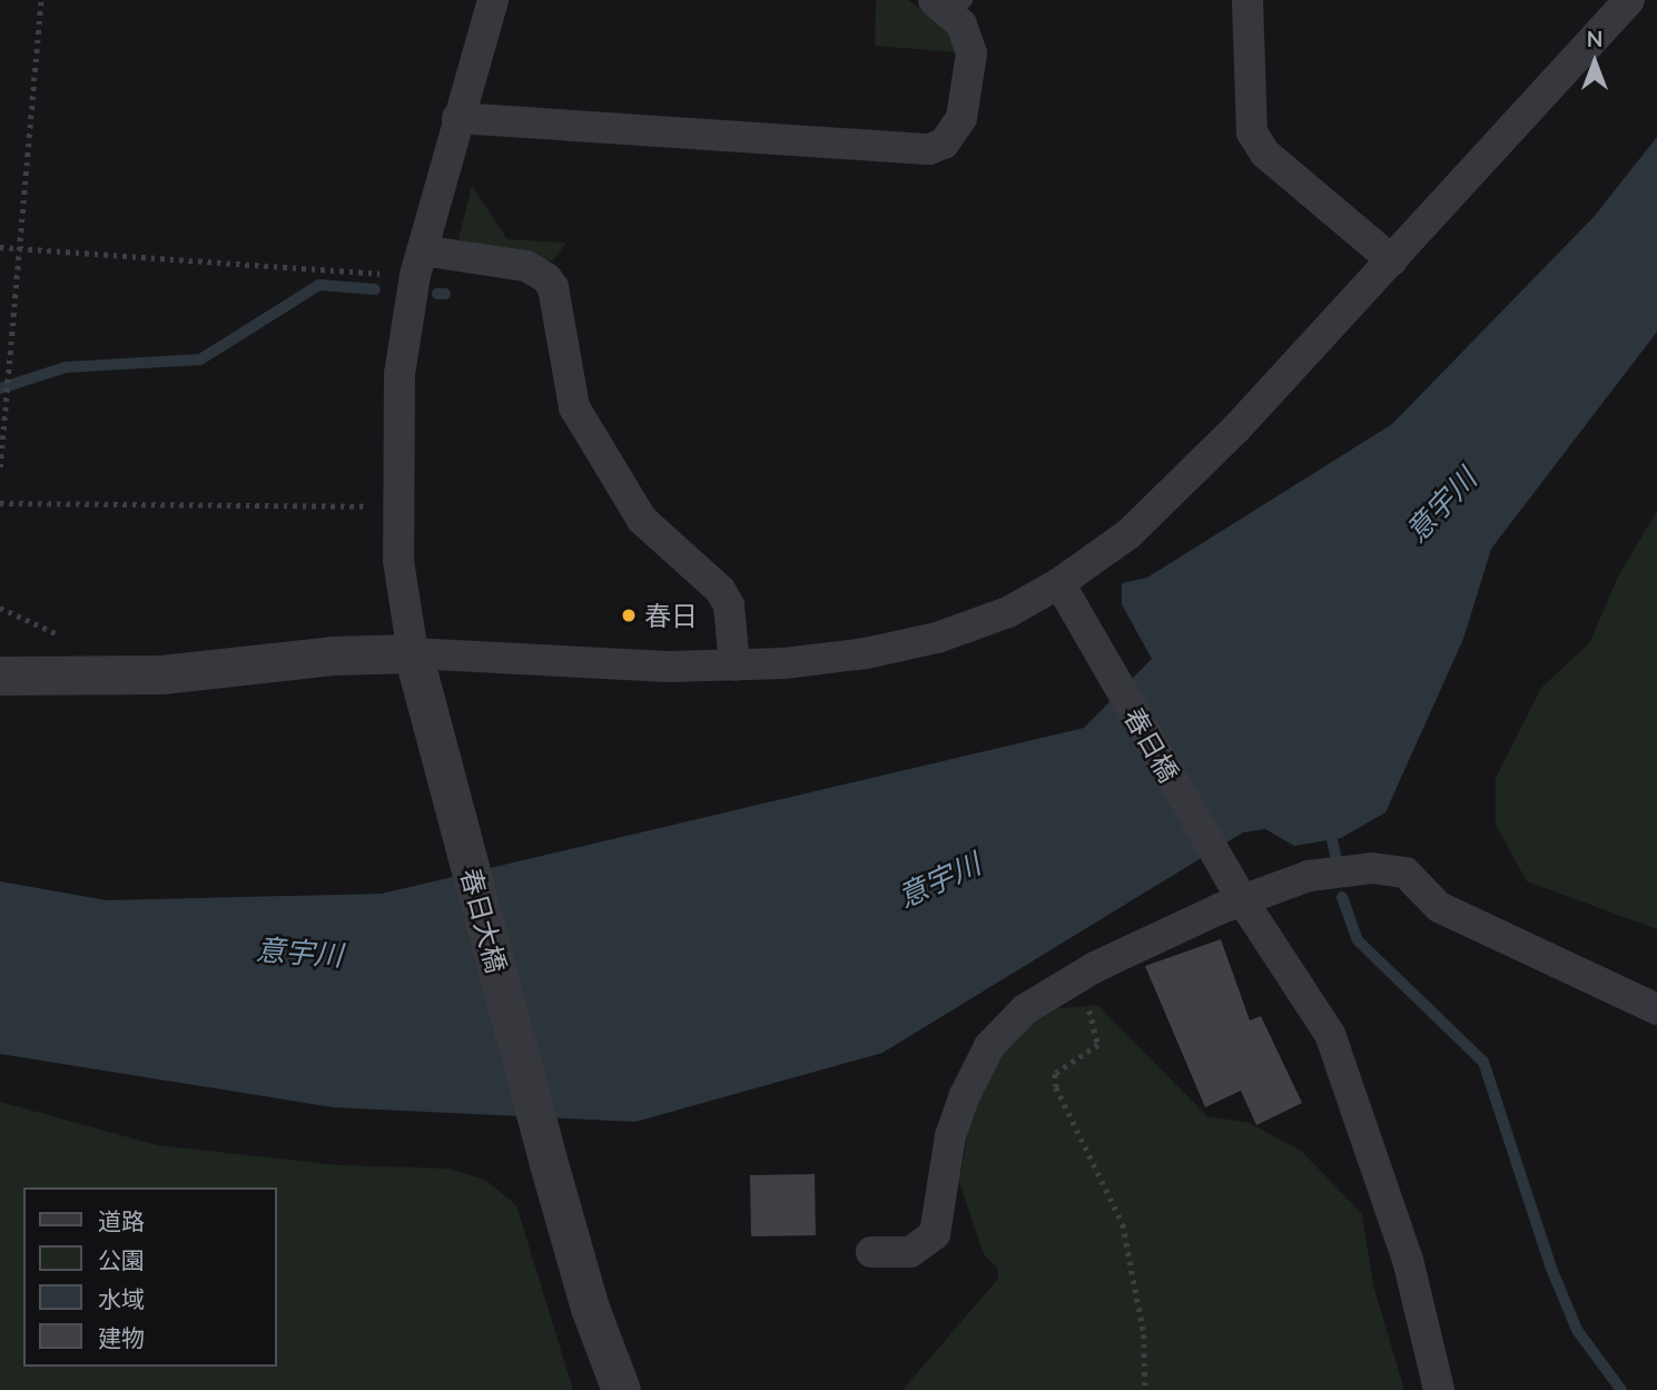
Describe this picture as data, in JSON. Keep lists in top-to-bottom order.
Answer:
{
  "streets": {
    "street": ["春日橋", "春日大橋"]
  },
  "water": ["意宇川"],
  "places": ["春日"],
  "legend": [
    "道路",
    "公園",
    "水域",
    "建物"
  ],
  "north": "top"
}
